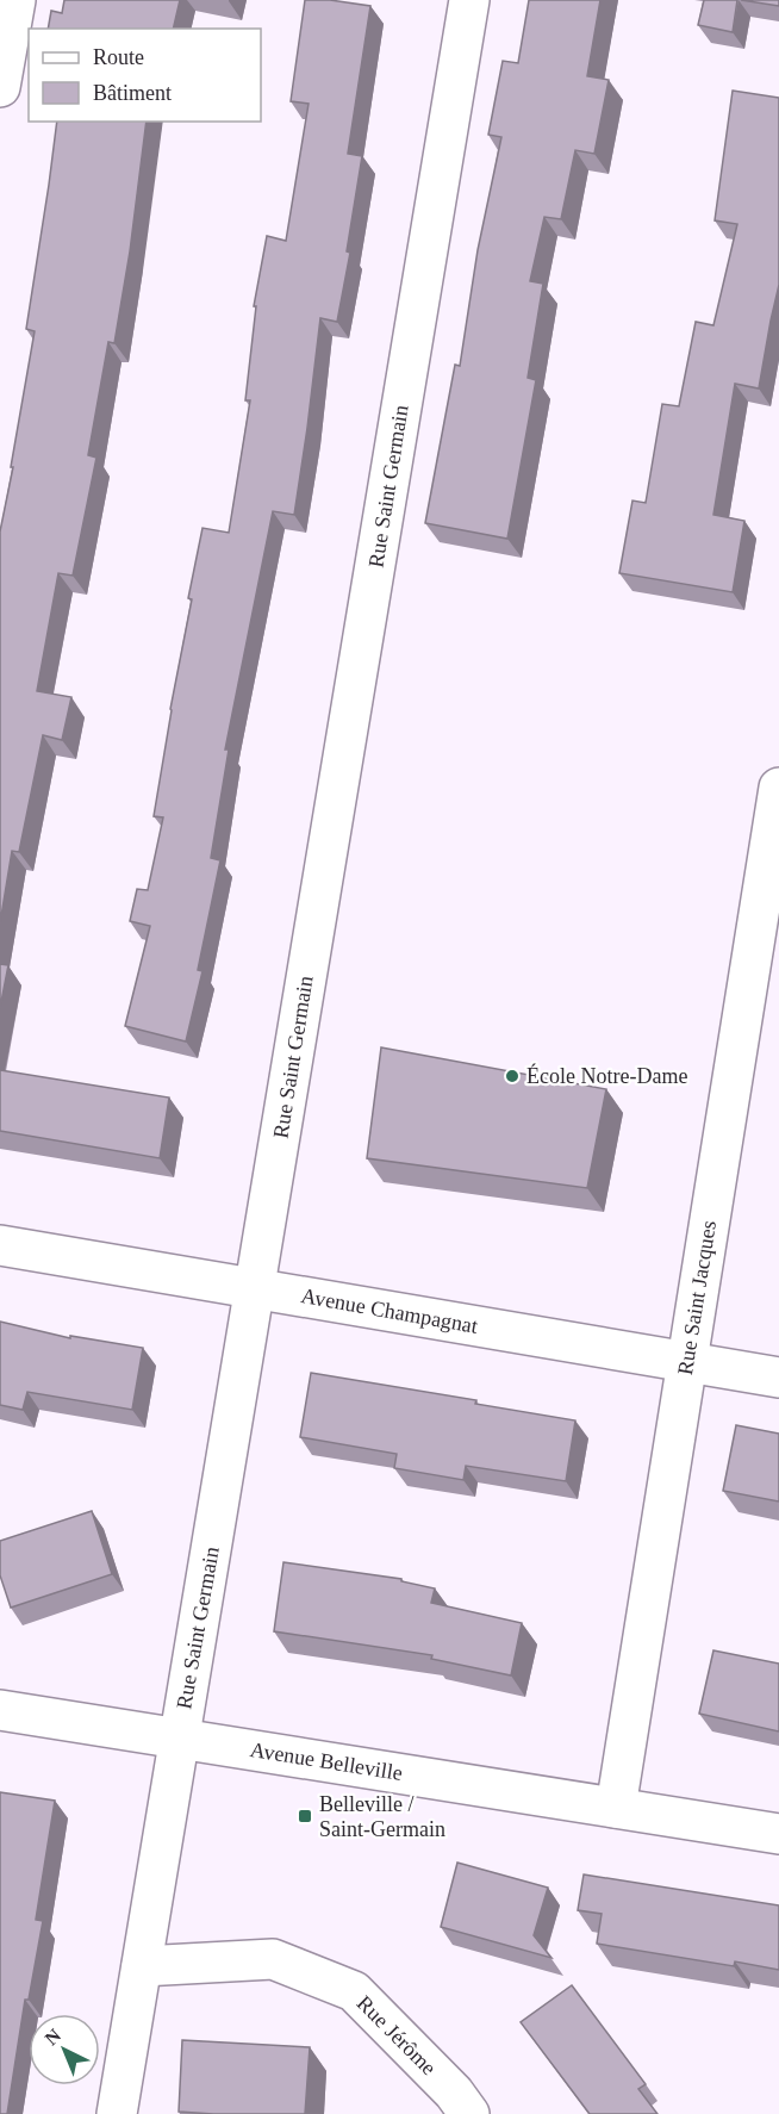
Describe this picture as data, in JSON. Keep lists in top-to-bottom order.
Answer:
{
  "streets": {
    "street": [
      "Rue Saint Germain",
      "Rue Saint Jacques",
      "Avenue Champagnat",
      "Avenue Belleville",
      "Rue Jérôme"
    ]
  },
  "crossings": [
    ["Rue Saint Germain", "Avenue Champagnat"],
    ["Rue Saint Germain", "Avenue Belleville"],
    ["Rue Saint Germain", "Rue Jérôme"],
    ["Rue Saint Jacques", "Avenue Champagnat"],
    ["Rue Saint Jacques", "Avenue Belleville"]
  ],
  "places": {
    "other": ["École Notre-Dame"],
    "transit": ["Belleville / Saint-Germain"]
  },
  "legend": ["Route", "Bâtiment"],
  "north": "top left"
}
